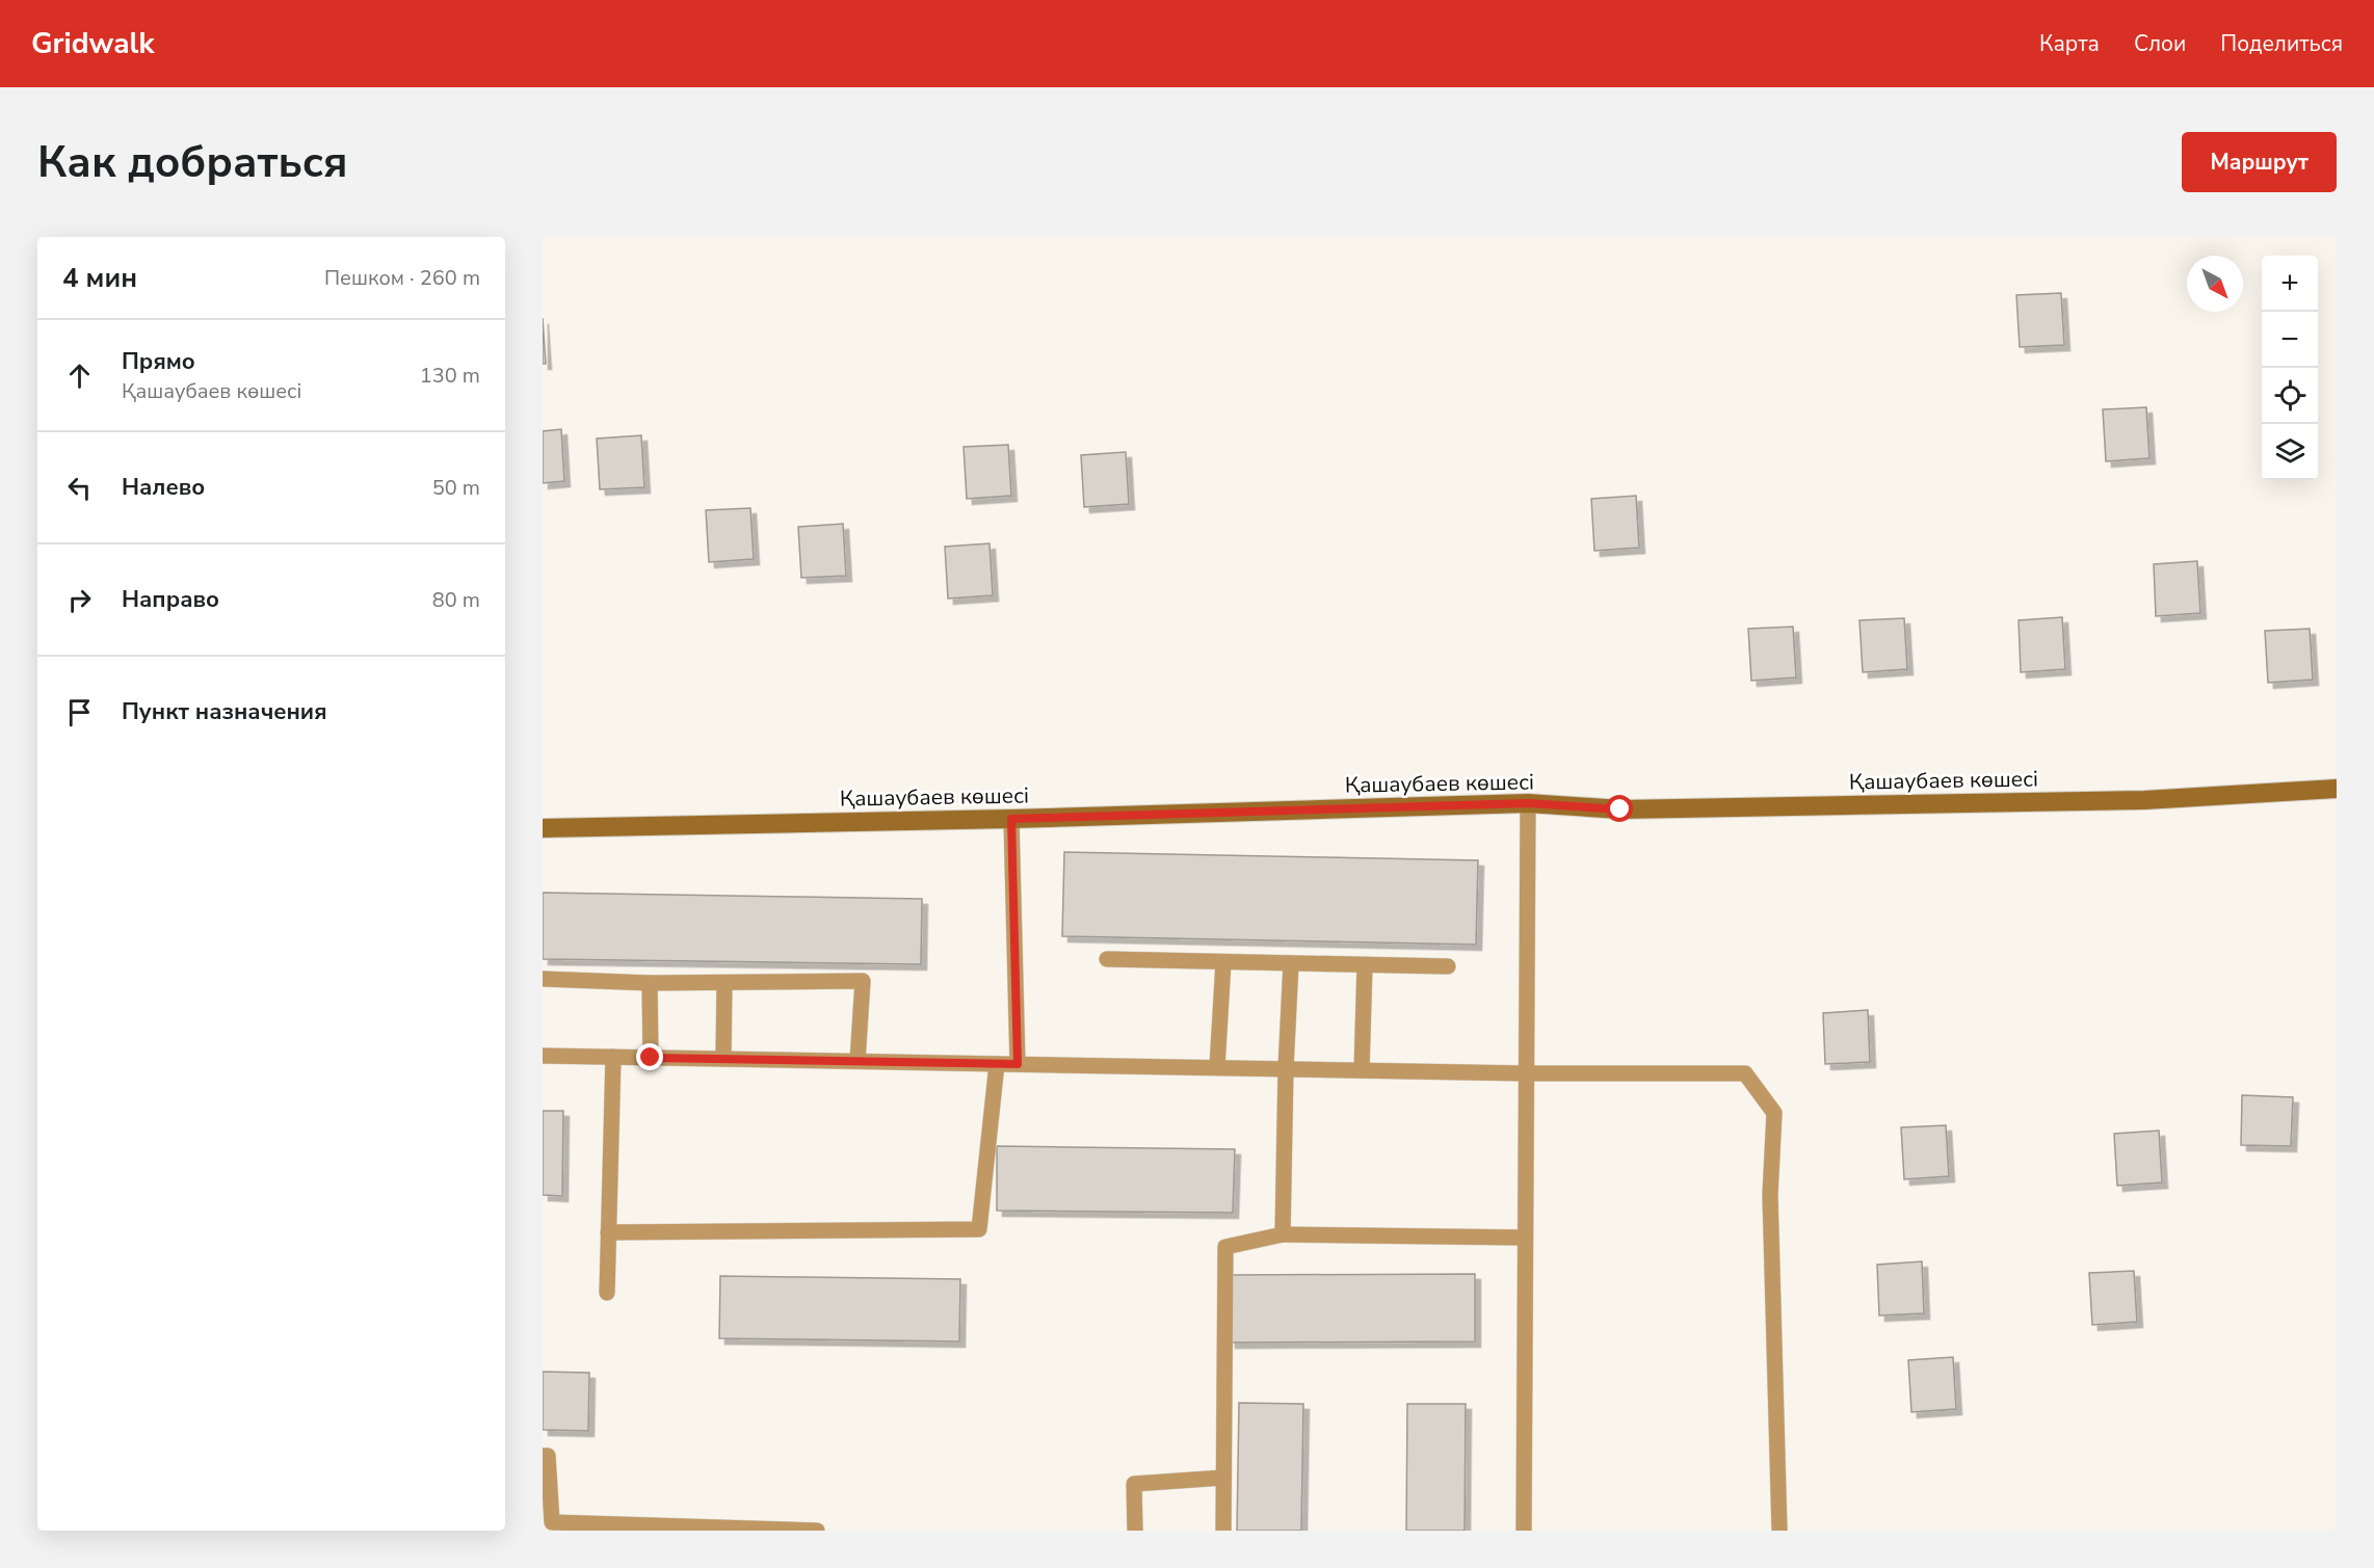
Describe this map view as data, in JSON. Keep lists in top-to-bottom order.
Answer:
{
  "streets": {
    "street": ["Қашаубаев көшесі"]
  },
  "north": "bottom right",
  "page": {
    "header": "Gridwalk",
    "nav": ["Карта", "Слои", "Поделиться"],
    "buttons": "Маршрут",
    "title": "Как добраться",
    "heading": ["4 мин", "Пешком · 260 m"],
    "map_buttons": ["+", "−"],
    "list": [
      ["Прямо", "Қашаубаев көшесі", "130 m"],
      ["Налево", "50 m"],
      ["Направо", "80 m"],
      "Пункт назначения"
    ]
  }
}
